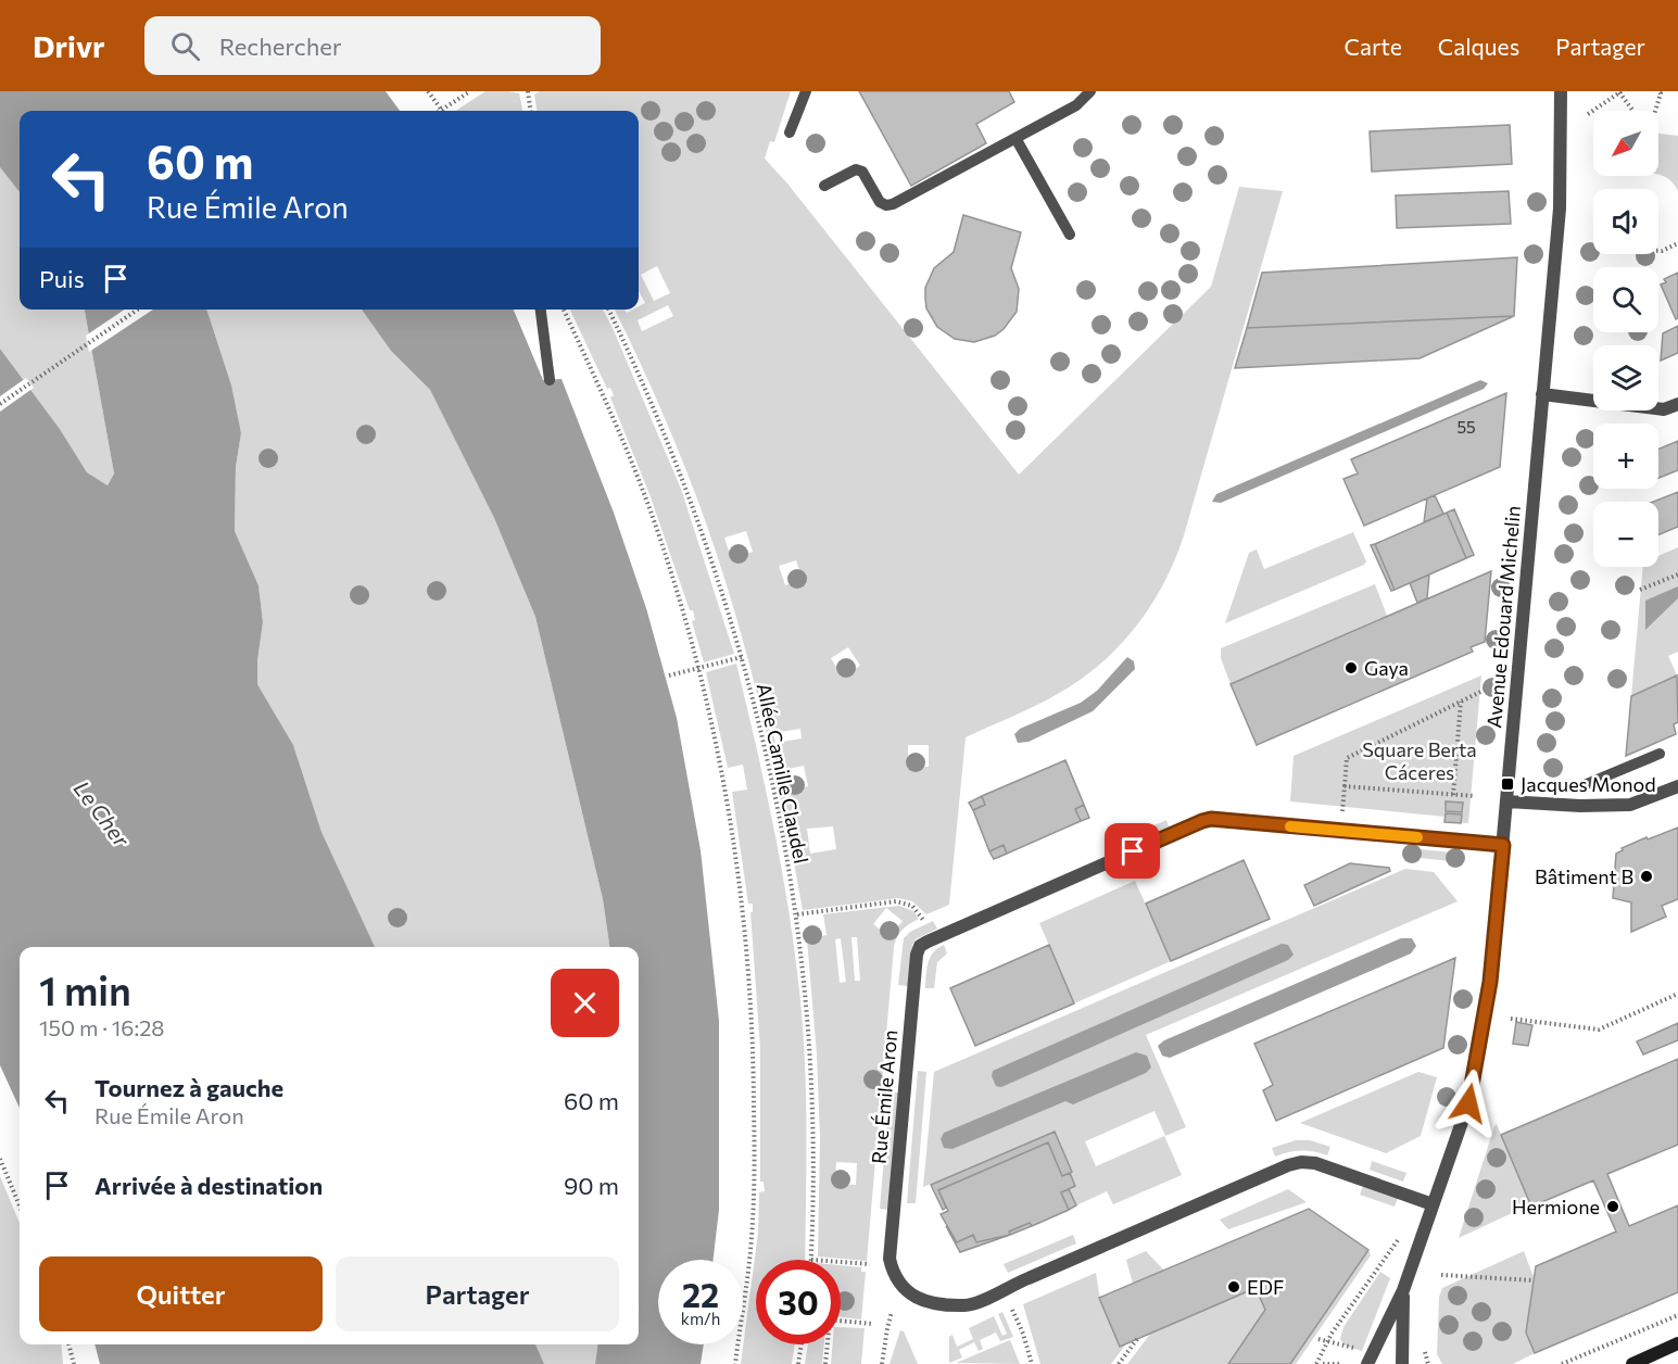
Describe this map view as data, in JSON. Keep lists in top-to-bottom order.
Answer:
{
  "streets": {
    "street": ["Avenue Edouard Michelin", "Rue Émile Aron"],
    "path": ["Allée Camille Claudel"]
  },
  "crossings": [
    ["Avenue Edouard Michelin", "Rue Émile Aron"]
  ],
  "water": ["Le Cher"],
  "parks": ["Square Berta Cáceres"],
  "places": {
    "other": [
      "Gaya",
      "Bâtiment B",
      "Hermione",
      "EDF"
    ],
    "transit": ["Jacques Monod"]
  },
  "house_numbers": ["55"],
  "north": "bottom left",
  "page": {
    "header": "Drivr",
    "search": "Rechercher",
    "nav": ["Carte", "Calques", "Partager"],
    "map_buttons": ["+", "−"],
    "turn": ["60 m", "Rue Émile Aron"],
    "then": "Puis",
    "heading": ["1 min", "150 m · 16:28"],
    "list": [
      {
        "name": "Tournez à gauche",
        "note": "Rue Émile Aron",
        "value": "60 m"
      },
      {
        "name": "Arrivée à destination",
        "value": "90 m"
      }
    ],
    "buttons": ["Quitter", "Partager"],
    "speed": "22 km/h",
    "limit": "30"
  }
}
